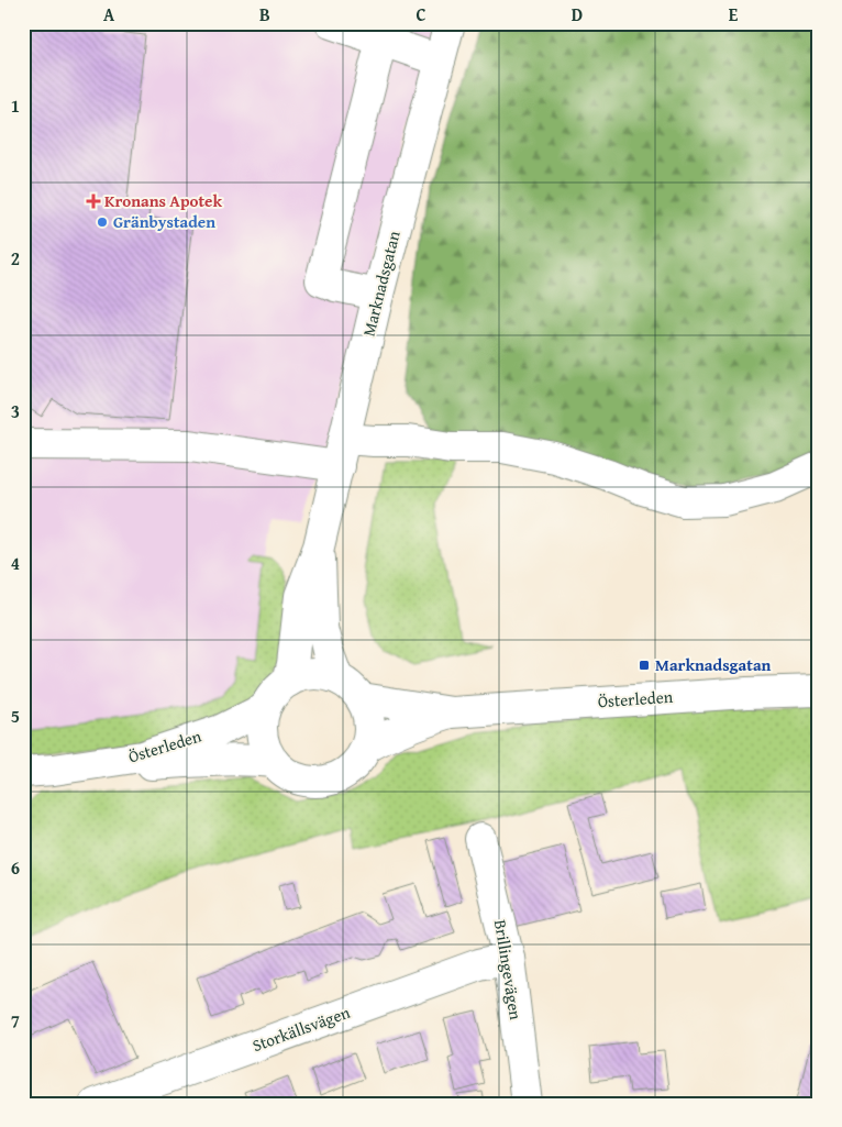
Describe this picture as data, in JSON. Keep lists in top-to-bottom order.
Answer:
{
  "streets": {
    "street": [
      "Marknadsgatan",
      "Österleden",
      "Brillingevägen",
      "Storkällsvägen"
    ]
  },
  "crossings": [
    ["Marknadsgatan", "Österleden"],
    ["Brillingevägen", "Storkällsvägen"]
  ],
  "places": {
    "health": ["Kronans Apotek"],
    "other": ["Gränbystaden"],
    "transit": ["Marknadsgatan"]
  },
  "grid": {
    "columns": [
      "A",
      "B",
      "C",
      "D",
      "E"
    ],
    "rows": [
      "1",
      "2",
      "3",
      "4",
      "5",
      "6",
      "7"
    ]
  }
}
